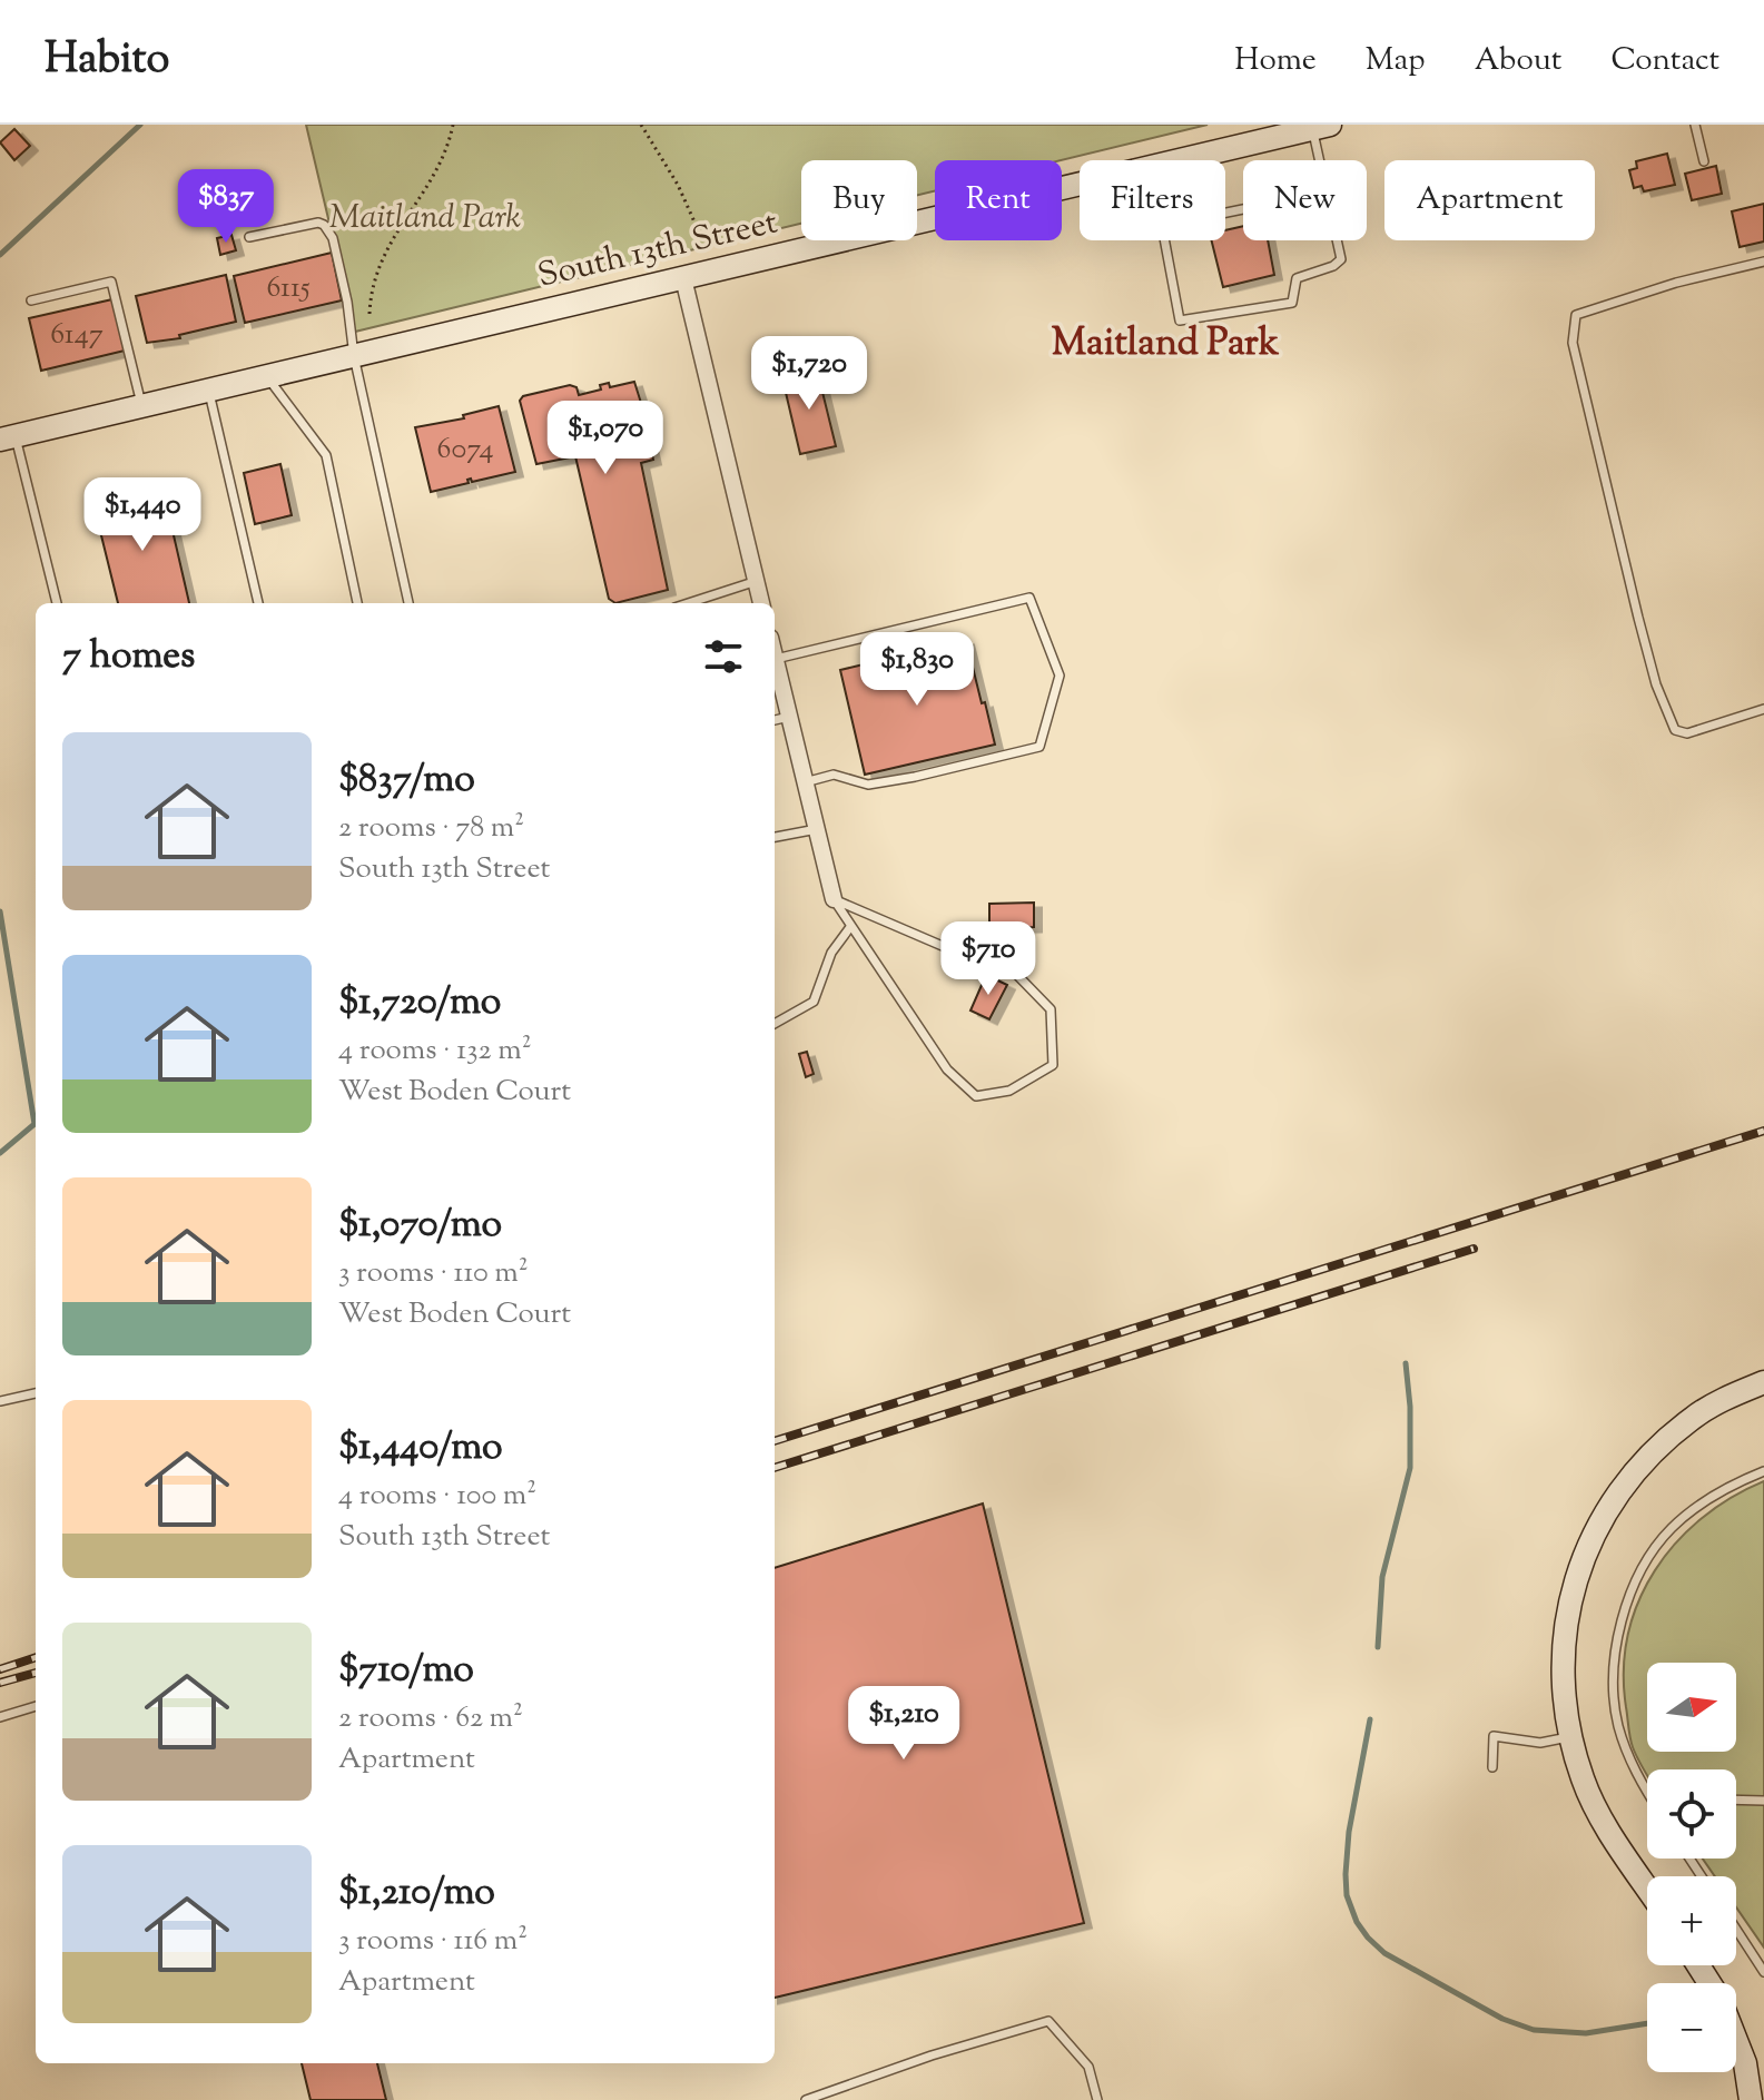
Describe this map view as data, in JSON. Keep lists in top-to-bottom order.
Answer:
{
  "streets": {
    "street": ["South 13th Street"]
  },
  "districts": ["Maitland Park"],
  "parks": ["Maitland Park"],
  "house_numbers": ["6115", "6147", "6074"],
  "north": "right",
  "page": {
    "header": "Habito",
    "nav": [
      "Home",
      "Map",
      "About",
      "Contact"
    ],
    "chip": [
      "Buy",
      "Rent",
      "Filters",
      "New",
      "Apartment"
    ],
    "price": [
      "$837",
      "$1,720",
      "$1,070",
      "$1,440",
      "$1,830",
      "$710",
      "$1,210"
    ],
    "heading": "7 homes",
    "list": [
      {
        "name": "$837/mo",
        "note": "2 rooms · 78 m² · South 13th Street"
      },
      {
        "name": "$1,720/mo",
        "note": "4 rooms · 132 m² · West Boden Court"
      },
      {
        "name": "$1,070/mo",
        "note": "3 rooms · 110 m² · West Boden Court"
      },
      {
        "name": "$1,440/mo",
        "note": "4 rooms · 100 m² · South 13th Street"
      },
      {
        "name": "$710/mo",
        "note": "2 rooms · 62 m² · Apartment"
      },
      {
        "name": "$1,210/mo",
        "note": "3 rooms · 116 m² · Apartment"
      }
    ],
    "map_buttons": ["+", "−"]
  }
}
